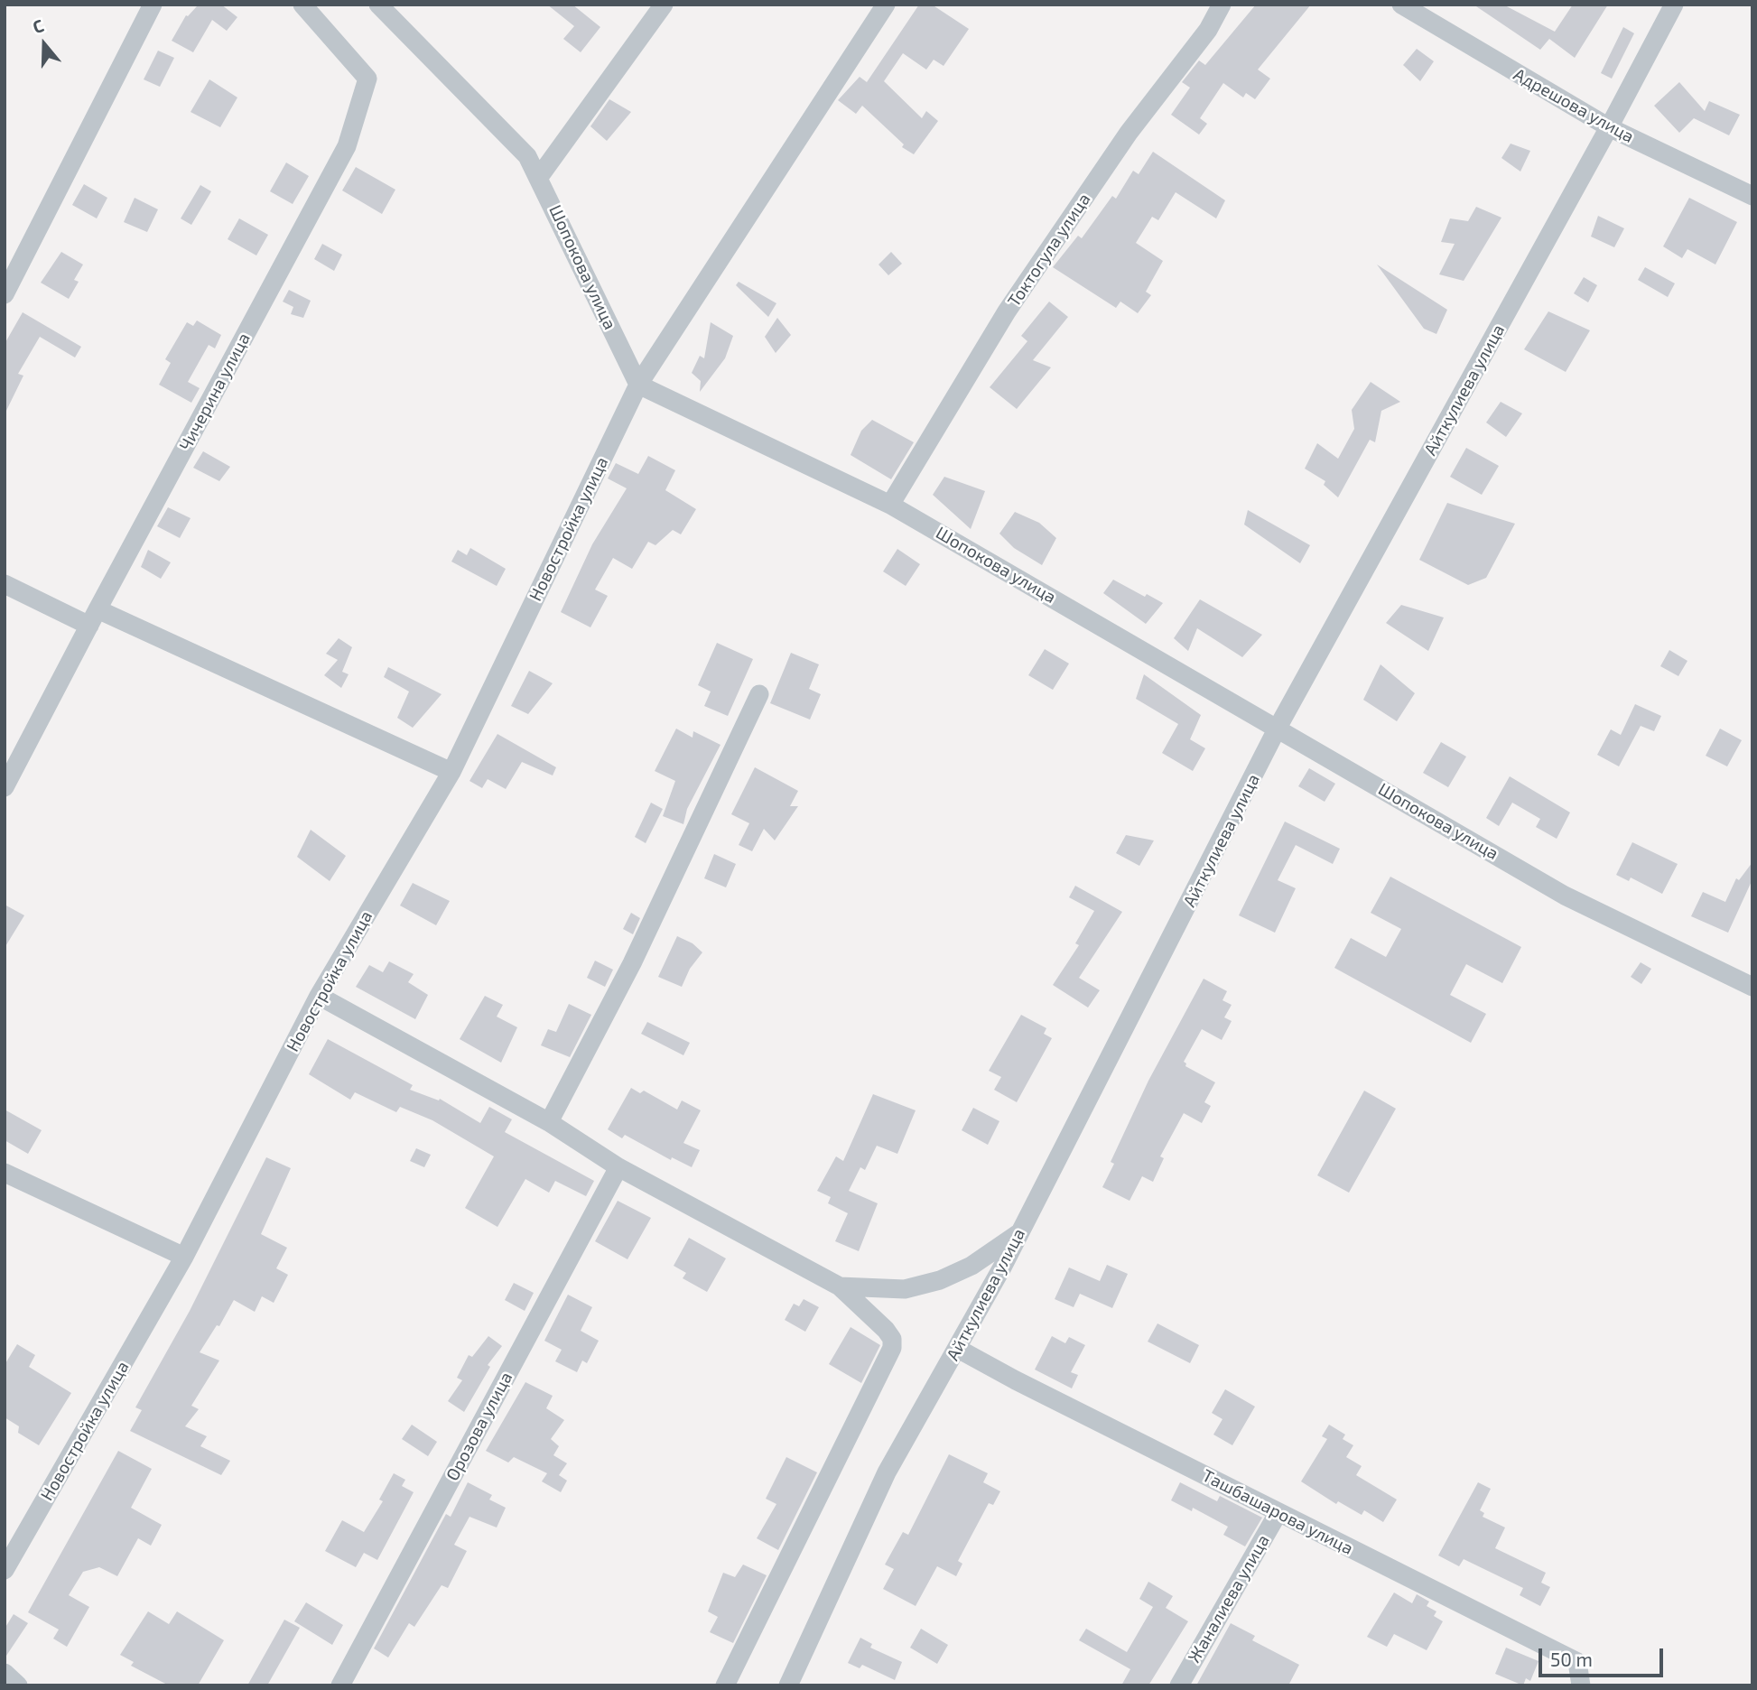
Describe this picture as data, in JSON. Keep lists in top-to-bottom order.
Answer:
{
  "streets": {
    "street": [
      "Адрешова улица",
      "Токтогула улица",
      "Шопокова улица",
      "Айткулиева улица",
      "Чичерина улица",
      "Новостройка улица",
      "Орозова улица",
      "Ташбашарова улица",
      "Жаналиева улица"
    ]
  },
  "crossings": [
    ["Адрешова улица", "Айткулиева улица"],
    ["Токтогула улица", "Шопокова улица"],
    ["Шопокова улица", "Айткулиева улица"],
    ["Шопокова улица", "Новостройка улица"],
    ["Айткулиева улица", "Ташбашарова улица"],
    ["Ташбашарова улица", "Жаналиева улица"]
  ],
  "scale_bar": "50 m",
  "north": "top"
}
